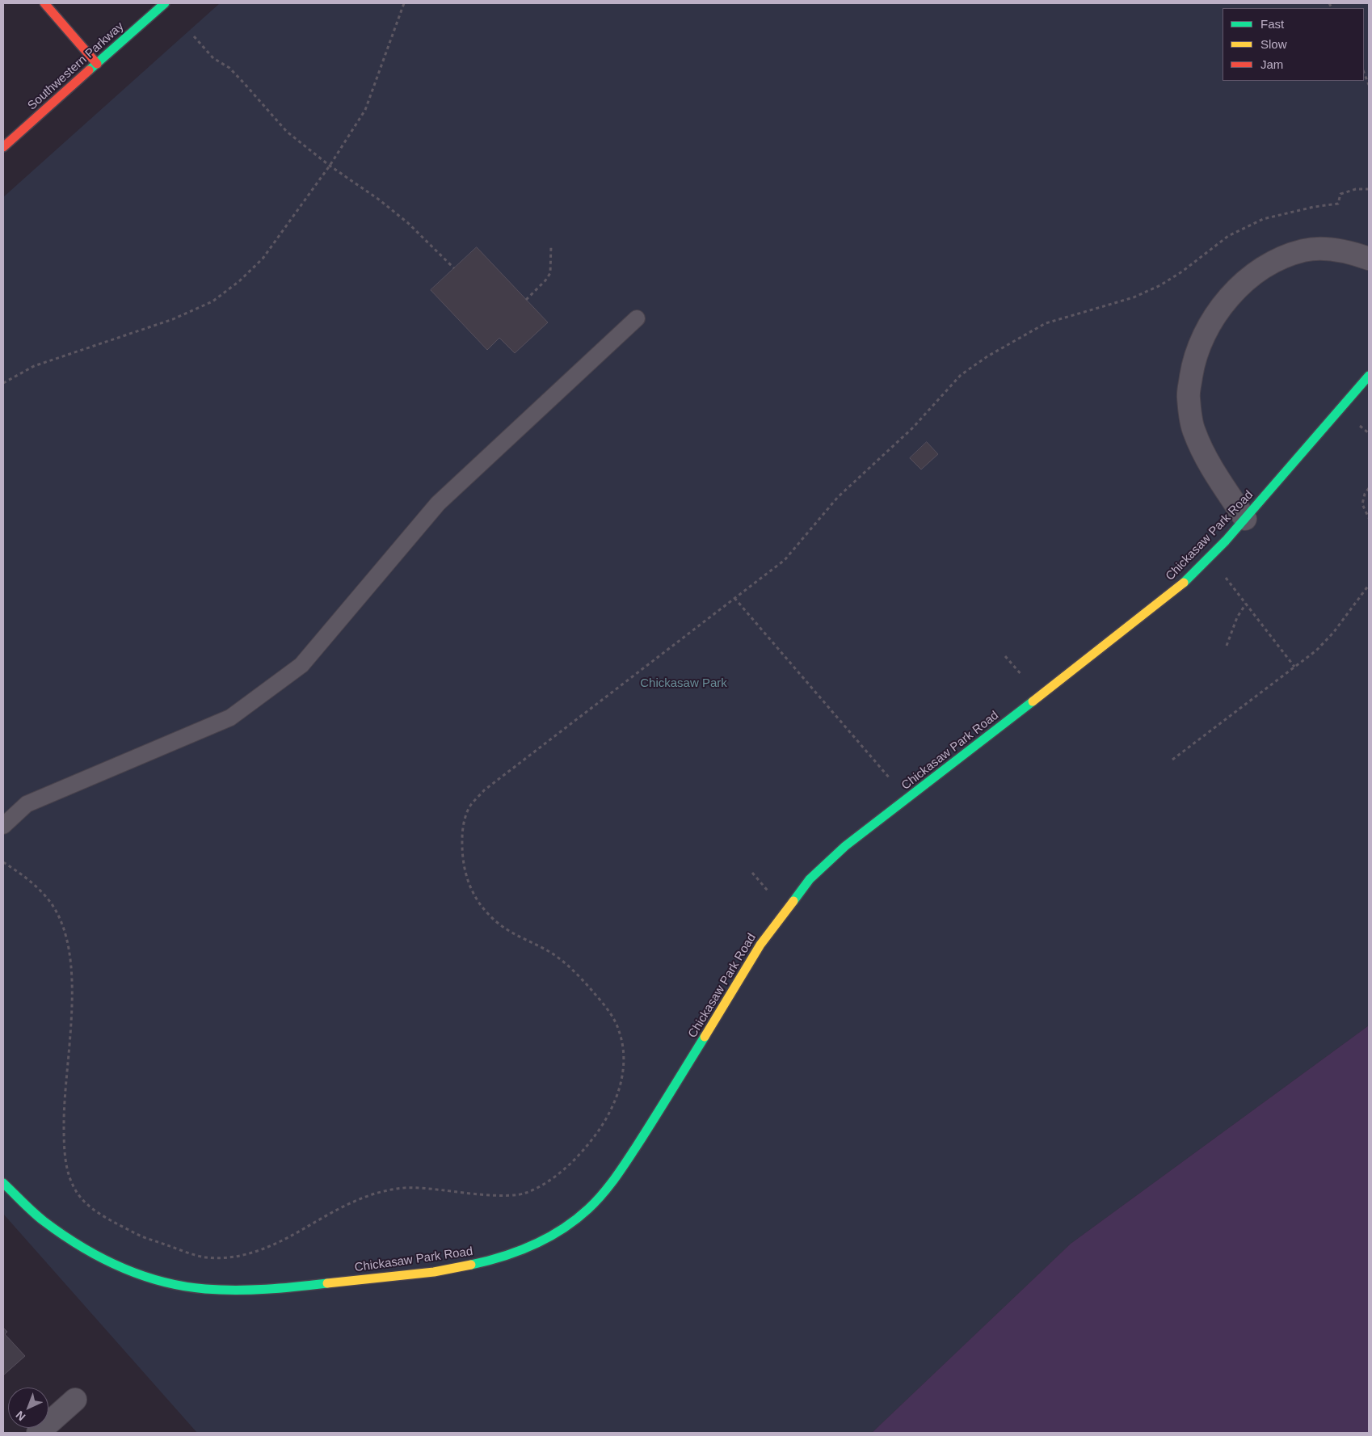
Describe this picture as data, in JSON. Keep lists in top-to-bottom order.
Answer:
{
  "streets": {
    "street": ["Southwestern Parkway", "Chickasaw Park Road"]
  },
  "parks": ["Chickasaw Park"],
  "legend": ["Fast", "Slow", "Jam"],
  "north": "bottom left"
}
